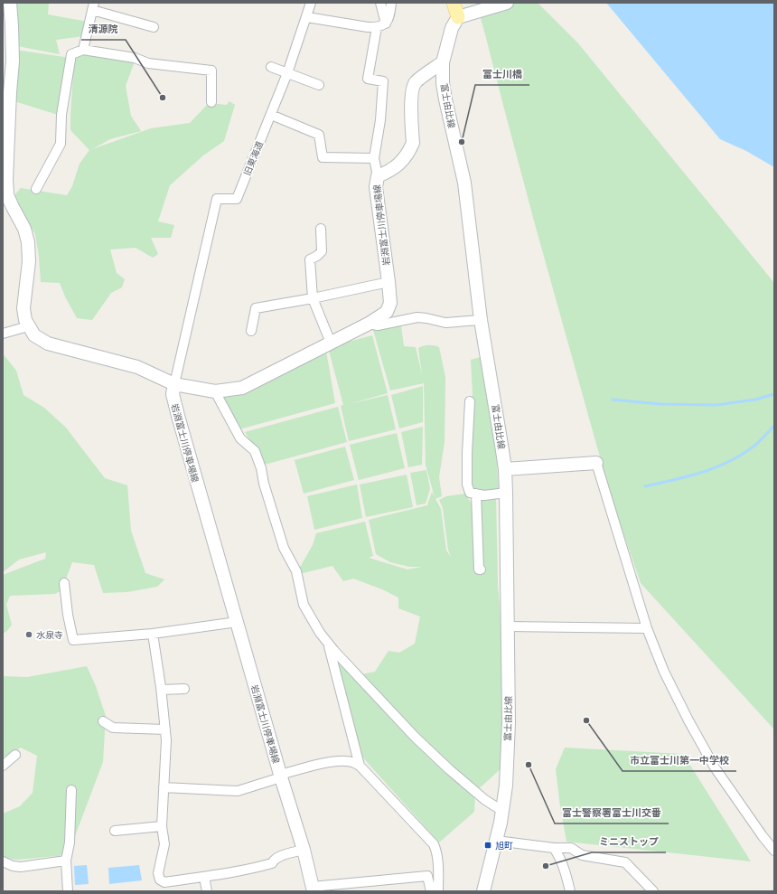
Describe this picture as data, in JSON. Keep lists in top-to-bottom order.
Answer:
{
  "streets": {
    "main road": ["富士由比線", "岩淵富士川停車場線"],
    "street": ["旧東海道"]
  },
  "crossings": [
    ["富士由比線", "岩淵富士川停車場線"],
    ["旧東海道", "岩淵富士川停車場線"]
  ],
  "places": {
    "other": [
      "清源院",
      "富士川橋",
      "水泉寺",
      "市立富士川第一中学校",
      "富士警察署富士川交番",
      "ミニストップ"
    ],
    "transit": ["旭町"]
  }
}
